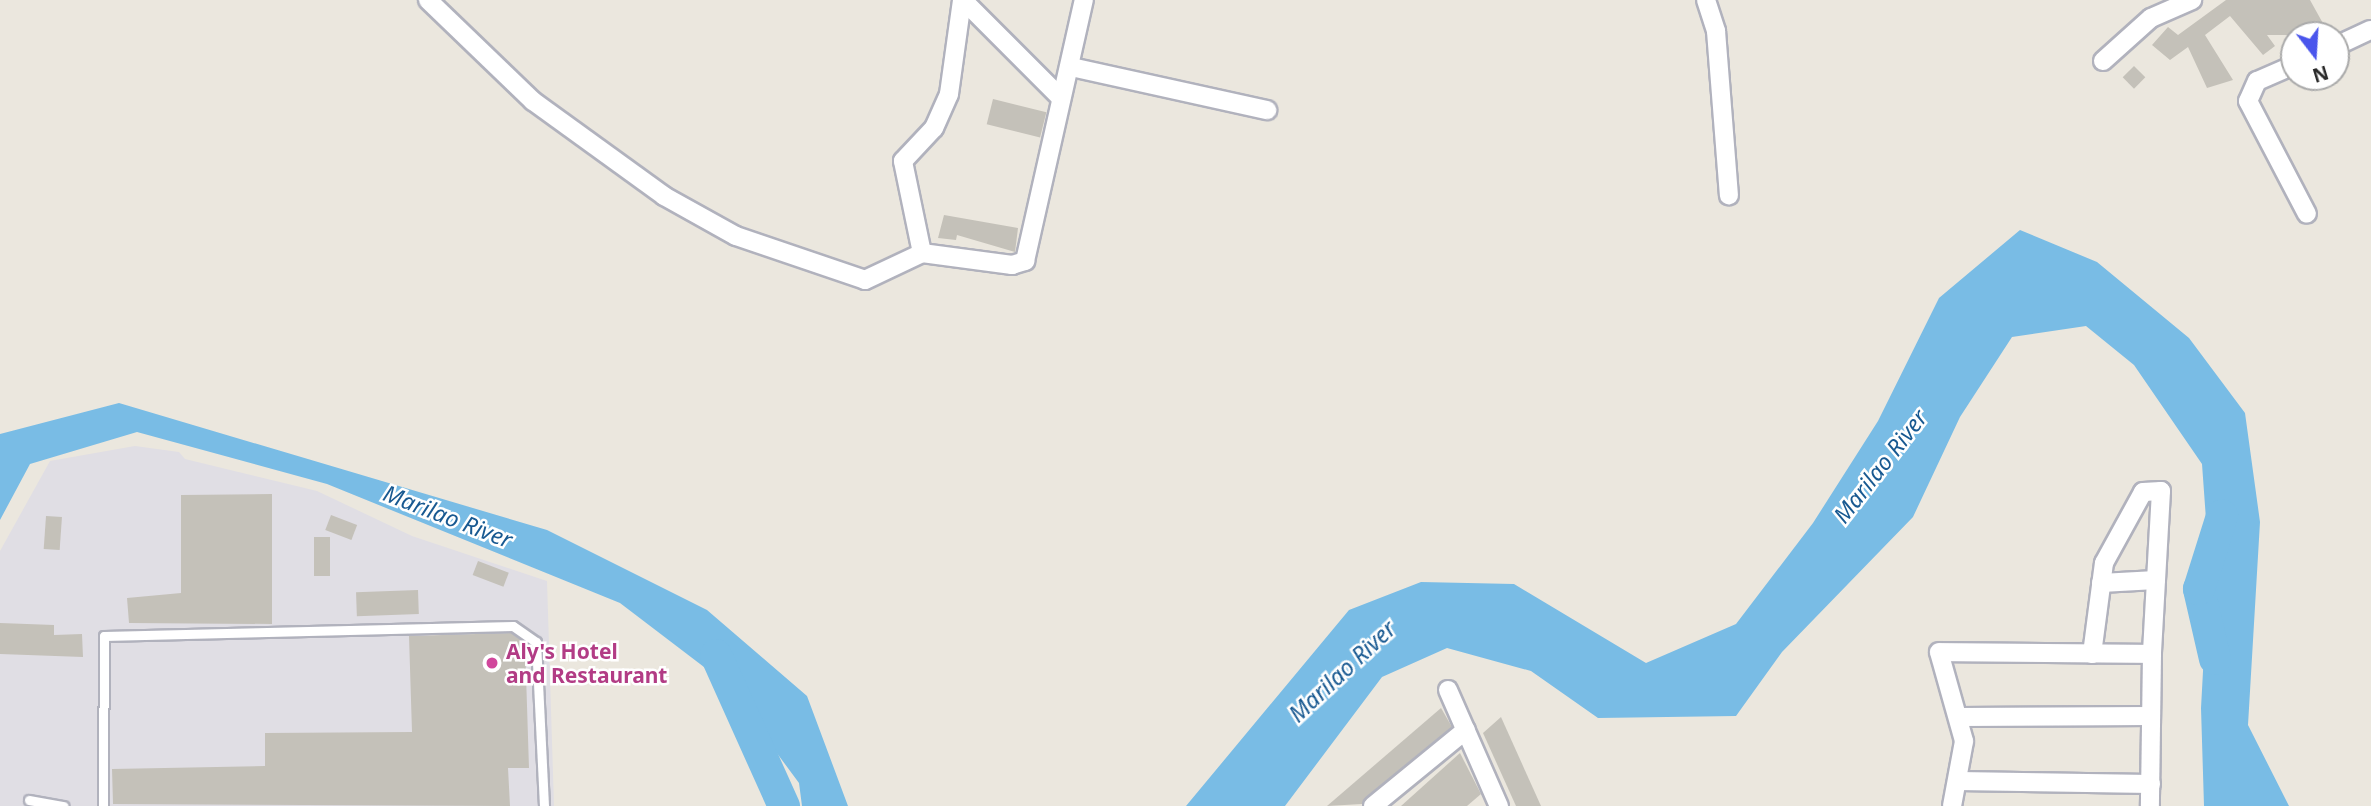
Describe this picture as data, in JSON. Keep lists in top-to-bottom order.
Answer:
{
  "water": ["Marilao River"],
  "places": ["Aly's Hotel and Restaurant"],
  "north": "bottom"
}
